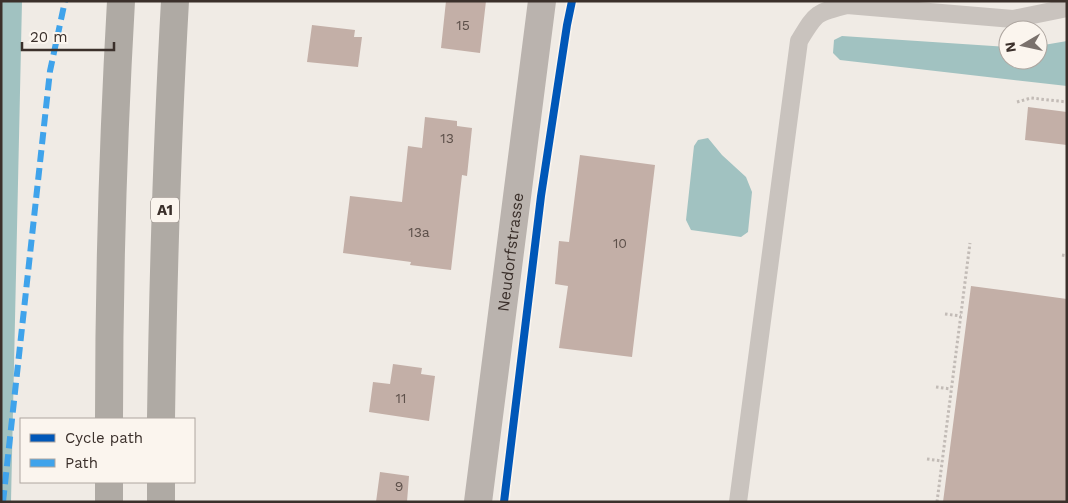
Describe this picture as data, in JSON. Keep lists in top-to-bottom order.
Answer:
{
  "streets": {
    "highway": ["A1"],
    "main road": ["Neudorfstrasse"]
  },
  "house_numbers": [
    "15",
    "13",
    "13a",
    "10",
    "11",
    "9"
  ],
  "legend": ["Cycle path", "Path"],
  "scale_bar": "20 m",
  "north": "left"
}
